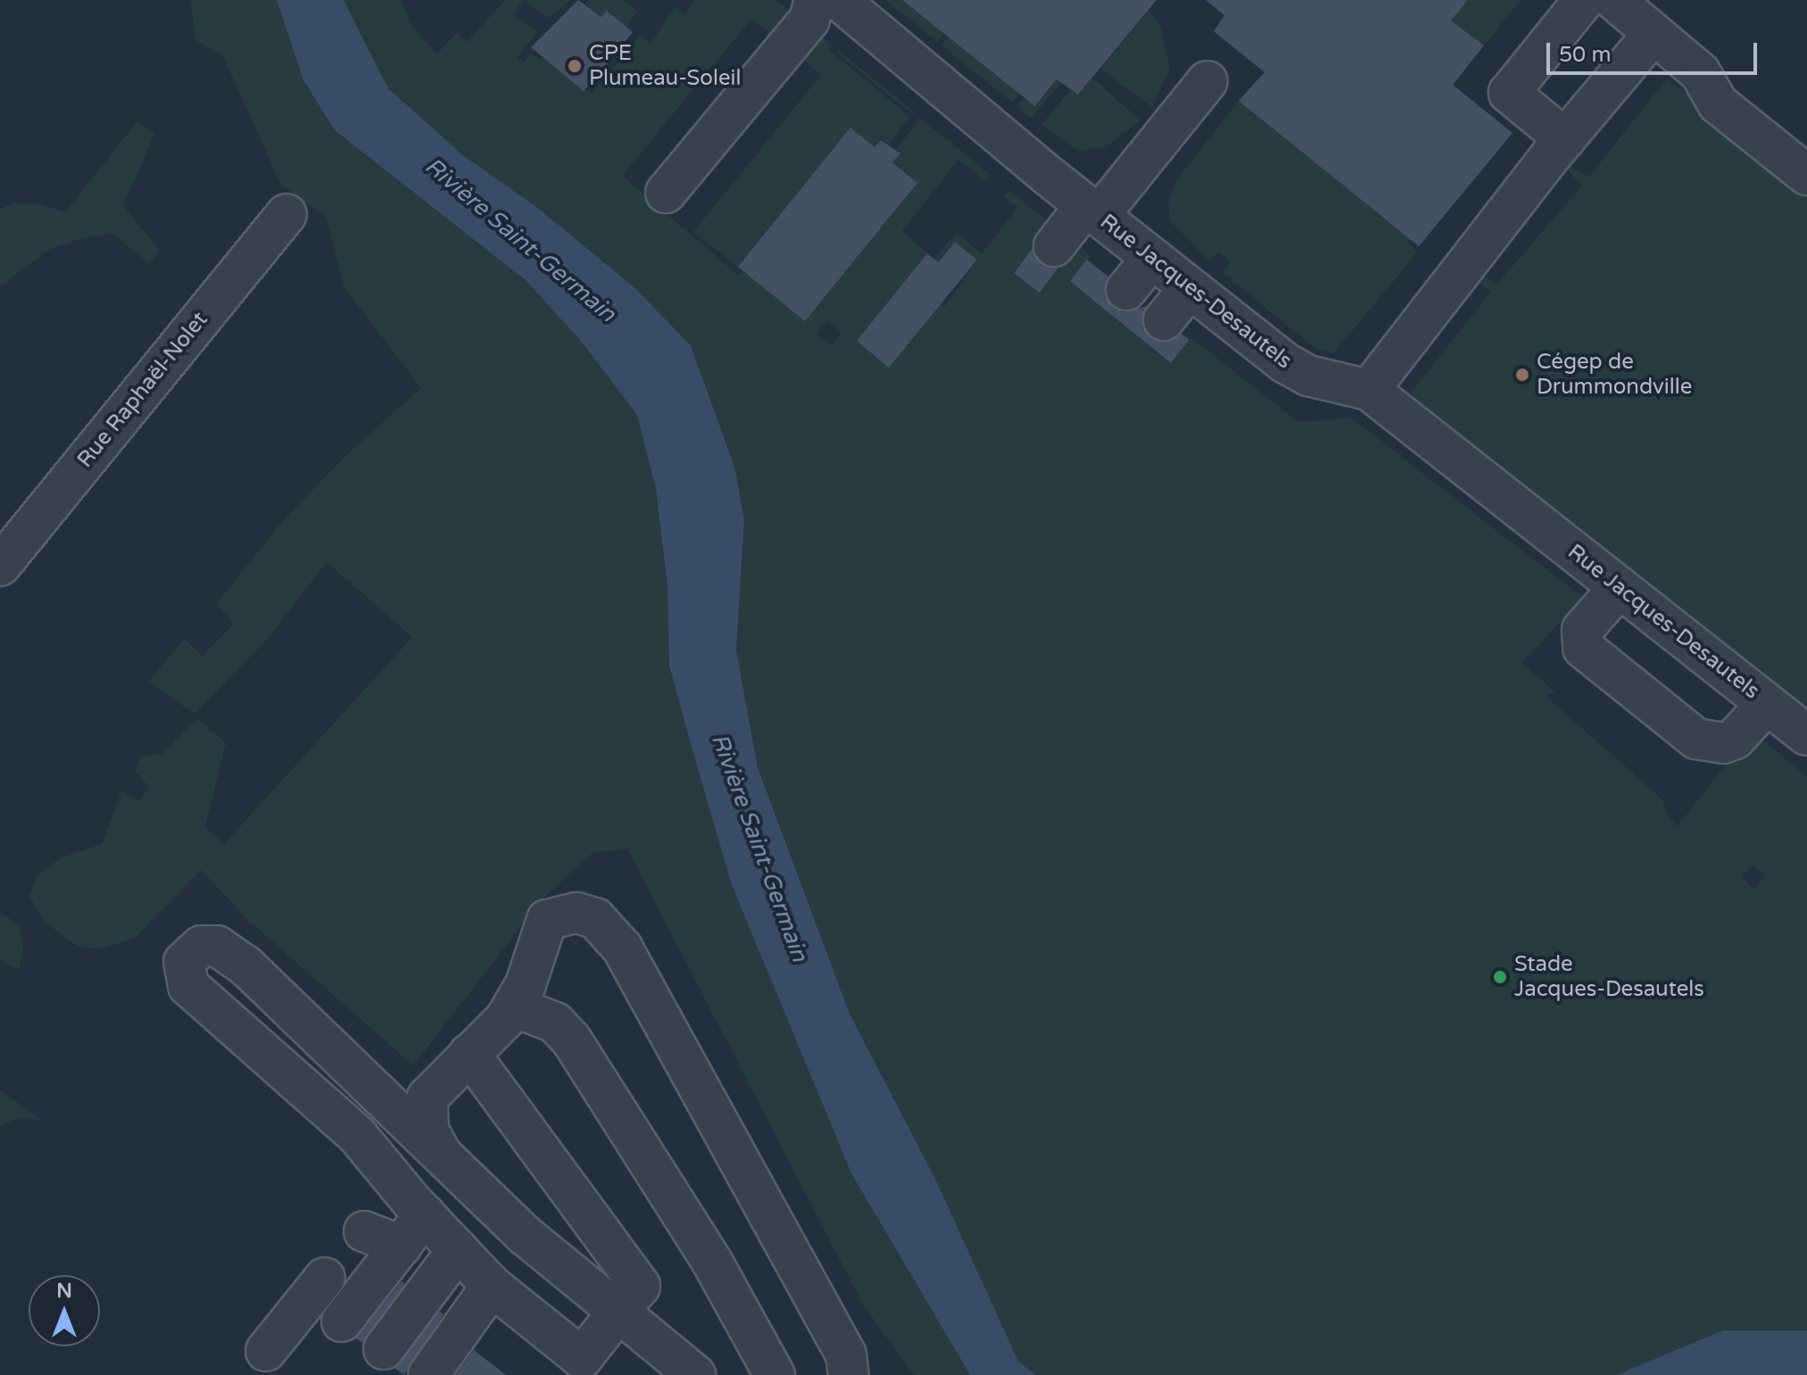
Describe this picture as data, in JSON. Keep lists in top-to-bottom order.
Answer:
{
  "streets": {
    "street": ["Rue Jacques-Desautels", "Rue Raphaël-Nolet"]
  },
  "water": ["Rivière Saint-Germain"],
  "places": ["CPE Plumeau-Soleil", "Cégep de Drummondville", "Stade Jacques-Desautels"],
  "scale_bar": "50 m",
  "north": "top"
}
